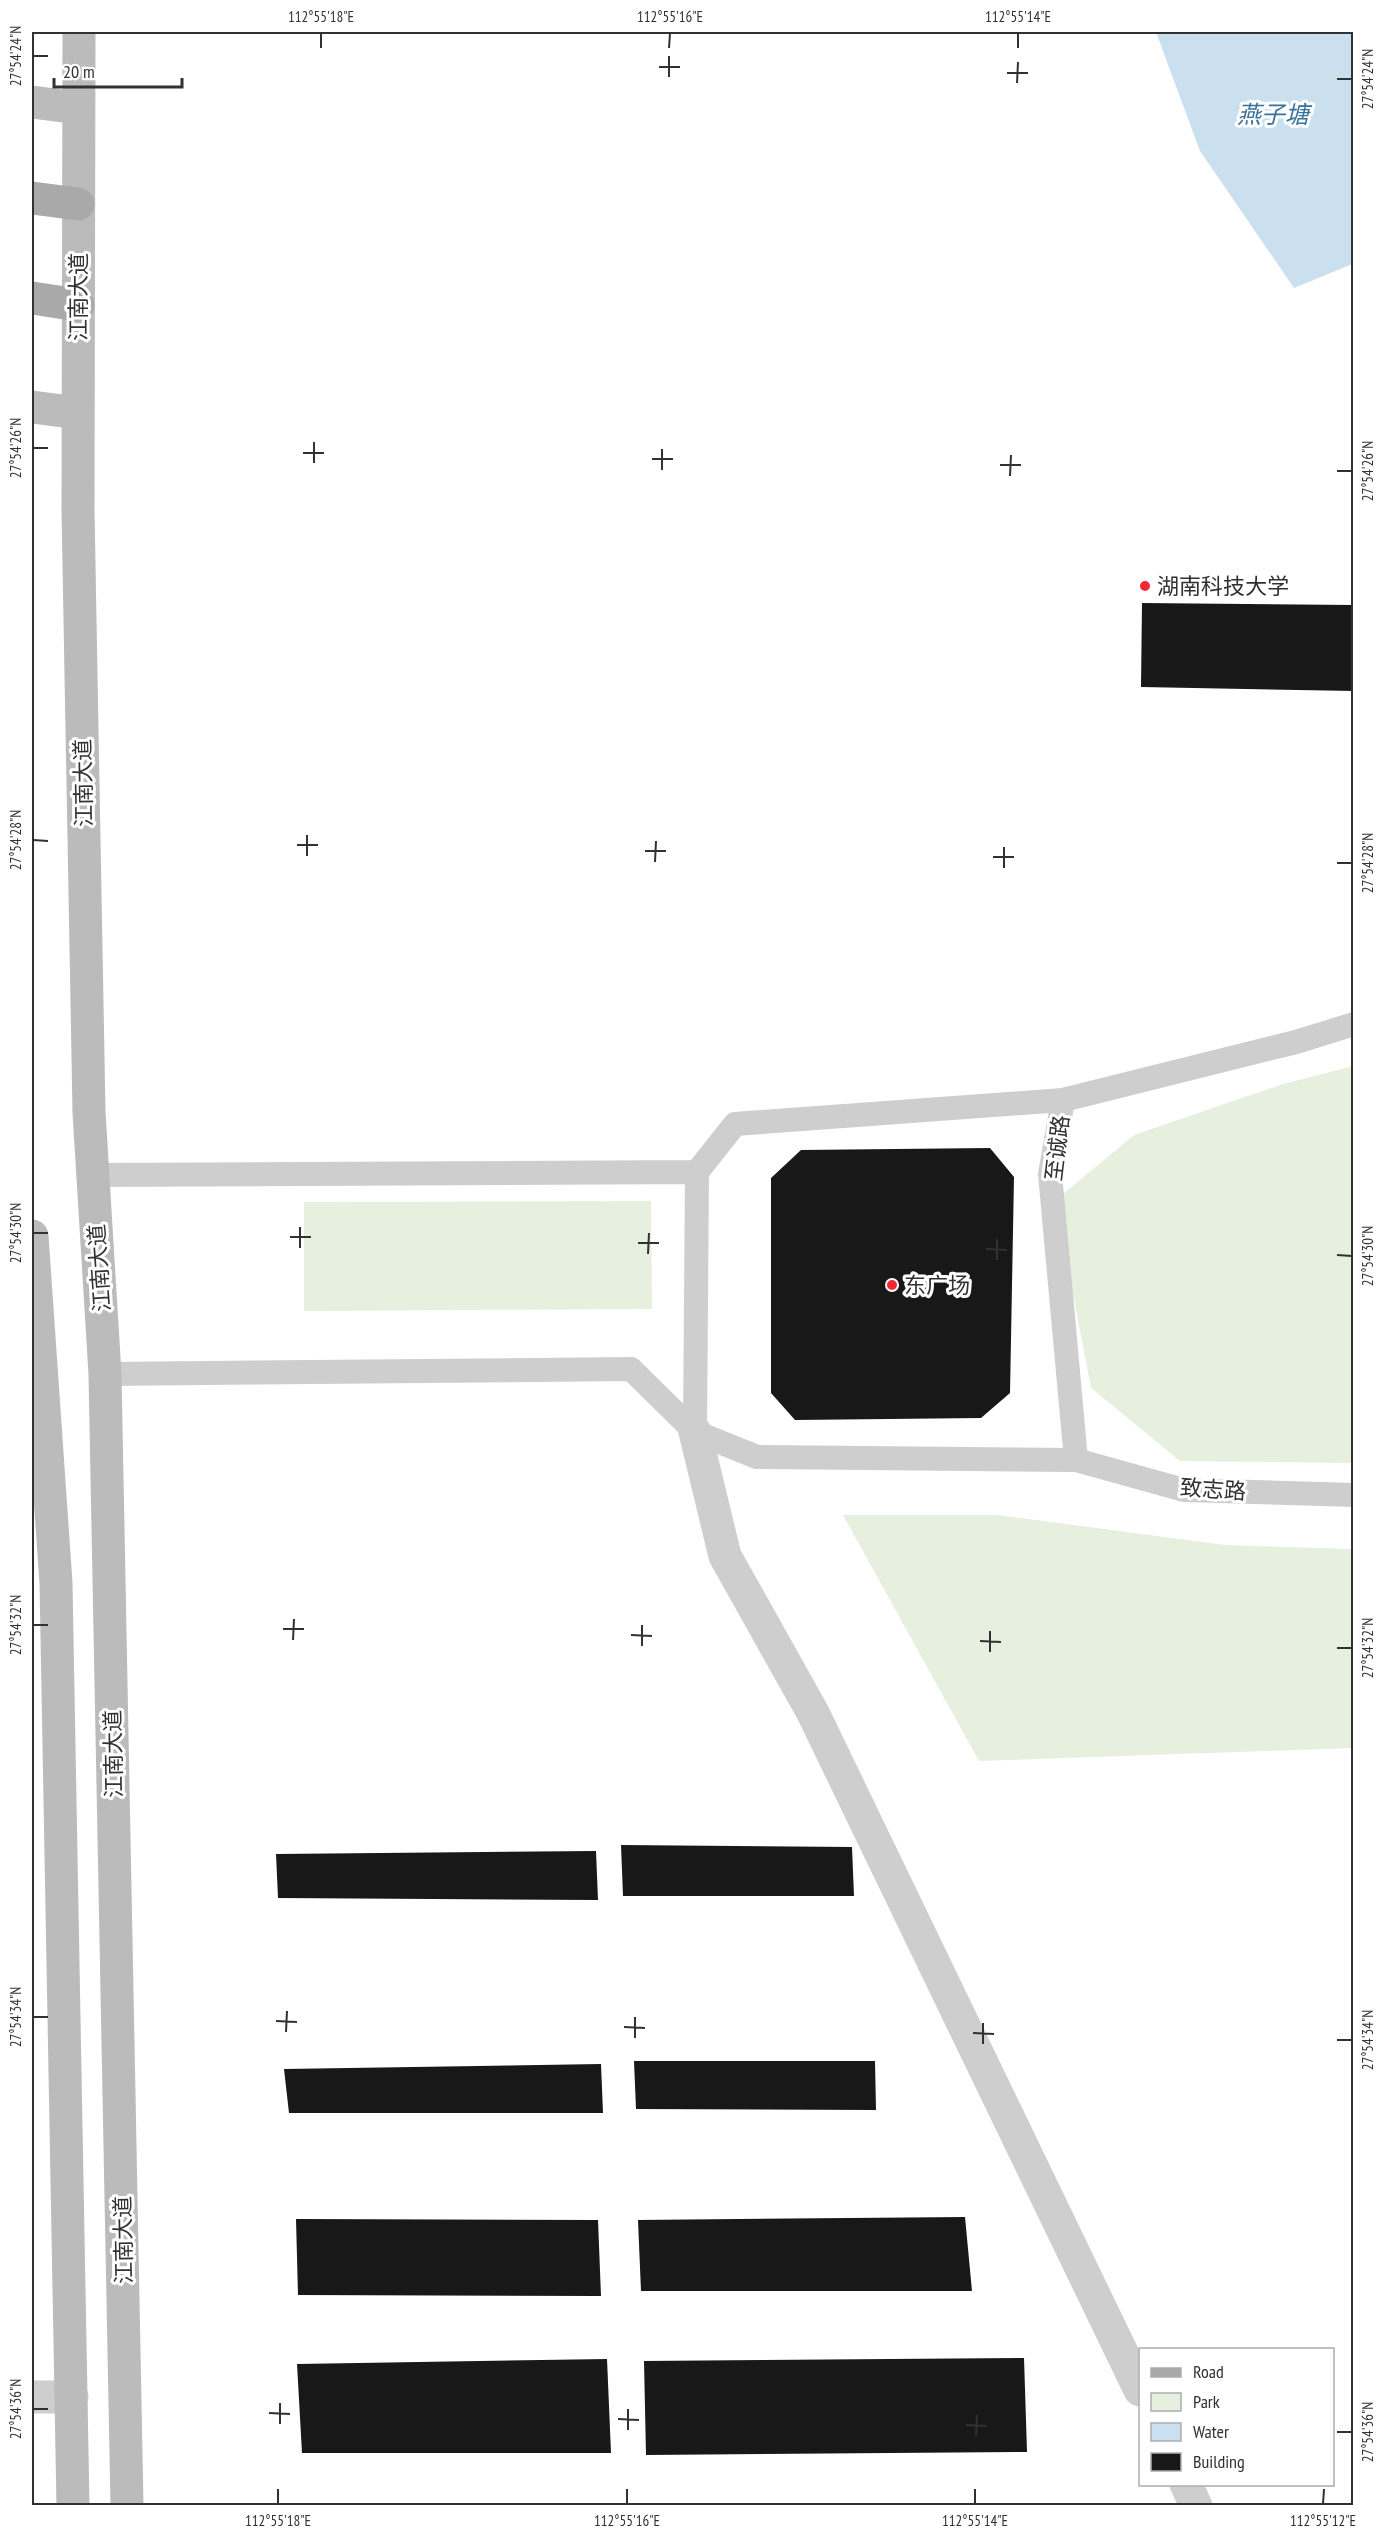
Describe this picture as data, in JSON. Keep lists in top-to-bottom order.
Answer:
{
  "streets": {
    "main road": ["江南大道"],
    "lane": ["至诚路", "致志路"]
  },
  "crossings": [
    ["至诚路", "致志路"]
  ],
  "water": ["燕子塘"],
  "places": ["湖南科技大学", "东广场"],
  "legend": [
    "Road",
    "Park",
    "Water",
    "Building"
  ],
  "scale_bar": "20 m",
  "coordinates": [
    "112°55'18\"E",
    "112°55'16\"E",
    "112°55'14\"E",
    "27°54'24\"N",
    "27°54'26\"N",
    "27°54'28\"N",
    "27°54'30\"N",
    "27°54'32\"N",
    "27°54'34\"N",
    "27°54'36\"N",
    "112°55'12\"E"
  ]
}
